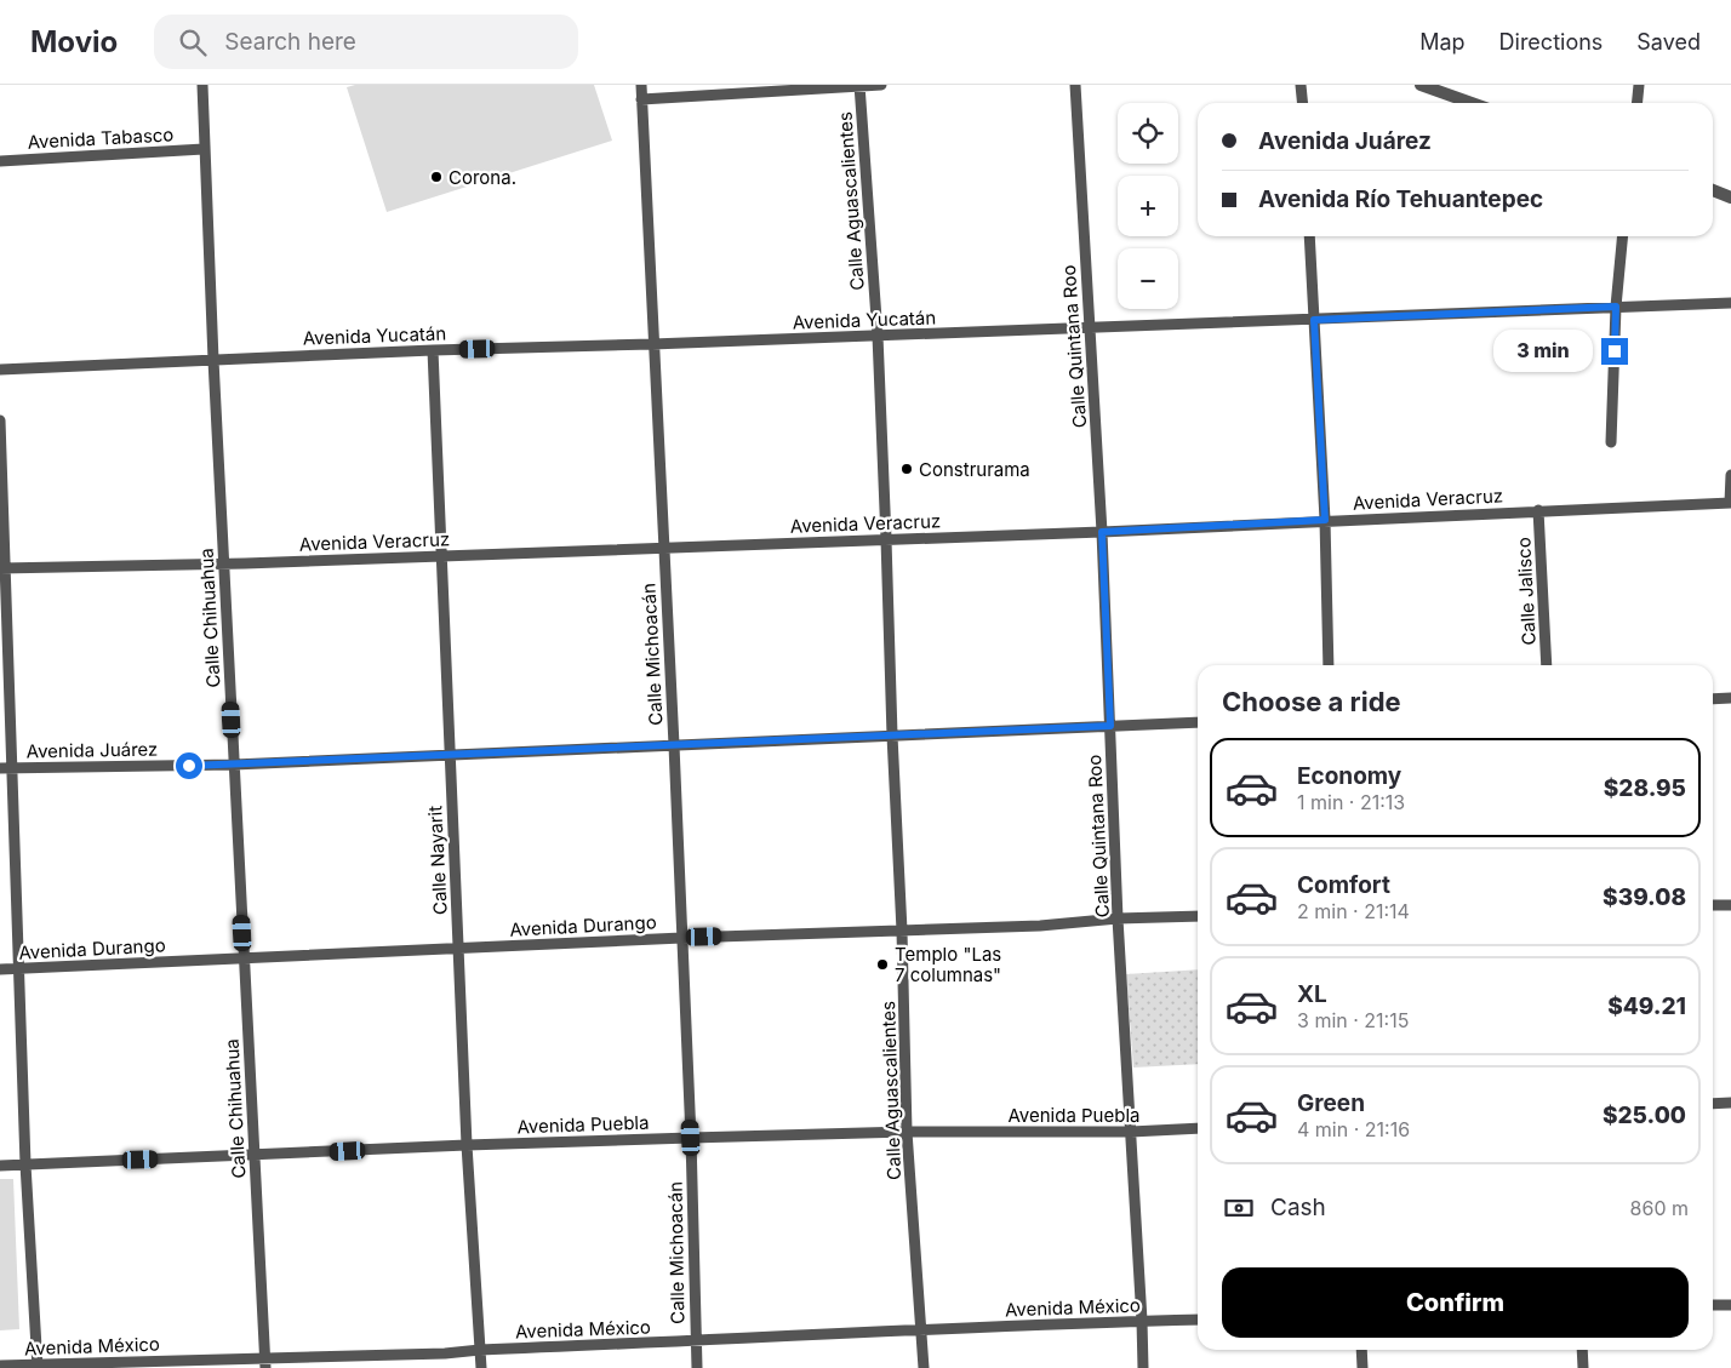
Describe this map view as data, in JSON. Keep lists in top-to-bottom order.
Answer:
{
  "streets": {
    "street": [
      "Avenida Tabasco",
      "Calle Aguascalientes",
      "Avenida Yucatán",
      "Calle Quintana Roo",
      "Avenida Veracruz",
      "Calle Jalisco",
      "Calle Chihuahua",
      "Calle Michoacán",
      "Avenida Juárez",
      "Calle Nayarit",
      "Avenida Durango",
      "Avenida Puebla",
      "Avenida México"
    ]
  },
  "crossings": [
    ["Avenida Tabasco", "Calle Chihuahua"],
    ["Calle Aguascalientes", "Avenida Yucatán"],
    ["Calle Aguascalientes", "Avenida Veracruz"],
    ["Calle Aguascalientes", "Avenida Juárez"],
    ["Calle Aguascalientes", "Avenida Durango"],
    ["Calle Aguascalientes", "Avenida Puebla"],
    ["Calle Aguascalientes", "Avenida México"],
    ["Avenida Yucatán", "Calle Quintana Roo"],
    ["Avenida Yucatán", "Calle Chihuahua"],
    ["Avenida Yucatán", "Calle Michoacán"],
    ["Avenida Yucatán", "Calle Nayarit"],
    ["Calle Quintana Roo", "Avenida Veracruz"],
    ["Calle Quintana Roo", "Avenida Juárez"],
    ["Calle Quintana Roo", "Avenida Durango"],
    ["Calle Quintana Roo", "Avenida Puebla"],
    ["Calle Quintana Roo", "Avenida México"],
    ["Avenida Veracruz", "Calle Jalisco"],
    ["Avenida Veracruz", "Calle Chihuahua"],
    ["Avenida Veracruz", "Calle Michoacán"],
    ["Avenida Veracruz", "Calle Nayarit"],
    ["Calle Chihuahua", "Avenida Juárez"],
    ["Calle Chihuahua", "Avenida Durango"],
    ["Calle Chihuahua", "Avenida Puebla"],
    ["Calle Chihuahua", "Avenida México"],
    ["Calle Michoacán", "Avenida Juárez"],
    ["Calle Michoacán", "Avenida Durango"],
    ["Calle Michoacán", "Avenida Puebla"],
    ["Calle Michoacán", "Avenida México"],
    ["Avenida Juárez", "Calle Nayarit"],
    ["Calle Nayarit", "Avenida Durango"],
    ["Calle Nayarit", "Avenida Puebla"],
    ["Calle Nayarit", "Avenida México"]
  ],
  "places": ["Corona.", "Construrama", "Templo \"Las 7 columnas\""],
  "page": {
    "header": "Movio",
    "search": "Search here",
    "nav": ["Map", "Directions", "Saved"],
    "map_buttons": ["+", "−"],
    "banner": ["Avenida Juárez", "Avenida Río Tehuantepec"],
    "bubble": "3 min",
    "heading": "Choose a ride",
    "list": [
      {
        "name": "Economy",
        "note": "1 min · 21:13",
        "value": "$28.95"
      },
      {
        "name": "Comfort",
        "note": "2 min · 21:14",
        "value": "$39.08"
      },
      {
        "name": "XL",
        "note": "3 min · 21:15",
        "value": "$49.21"
      },
      {
        "name": "Green",
        "note": "4 min · 21:16",
        "value": "$25.00"
      }
    ],
    "pay": ["Cash", "860 m"],
    "buttons": "Confirm"
  }
}
